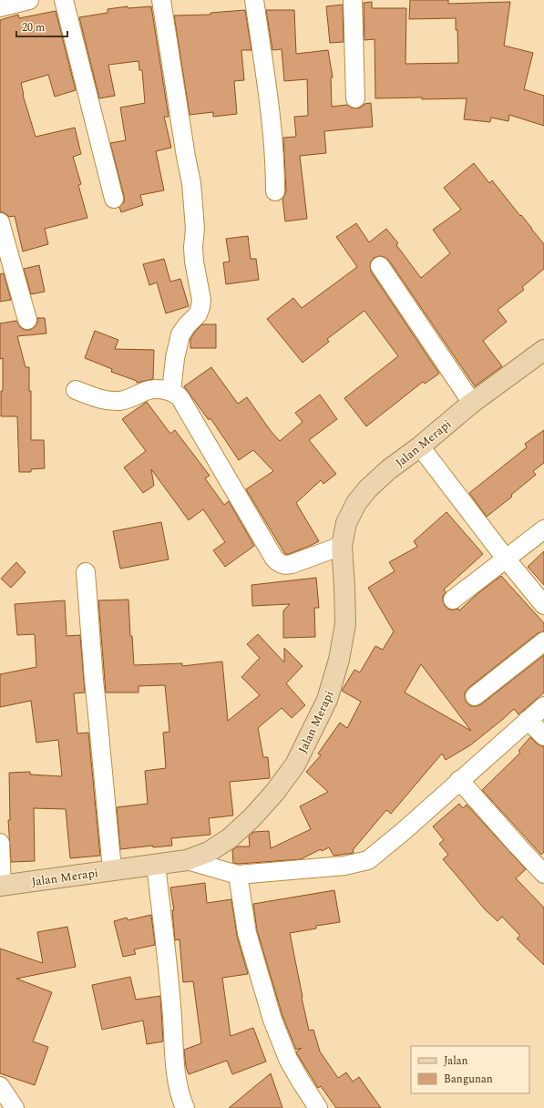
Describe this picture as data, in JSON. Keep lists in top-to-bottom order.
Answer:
{
  "streets": {
    "main road": ["Jalan Merapi"]
  },
  "legend": ["Jalan", "Bangunan"],
  "scale_bar": "20 m"
}
